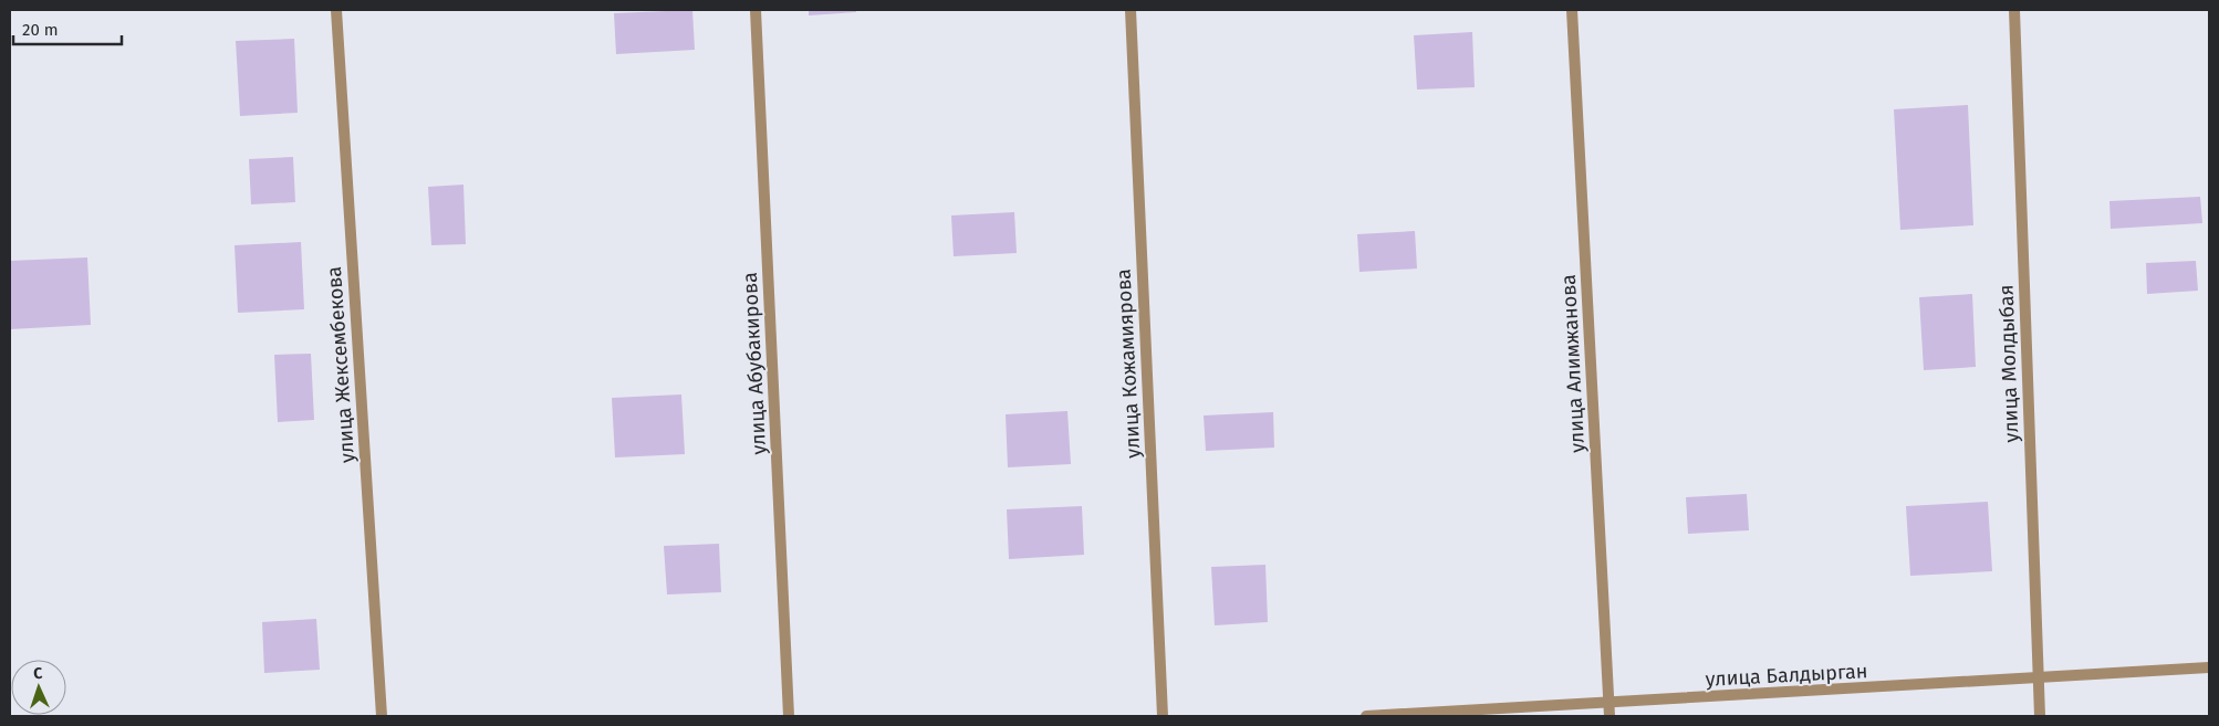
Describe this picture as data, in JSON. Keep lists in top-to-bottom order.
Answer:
{
  "streets": {
    "street": [
      "улица Абубакирова",
      "улица Кожамиярова",
      "улица Алимжанова",
      "улица Молдыбая",
      "улица Жексембекова",
      "улица Балдырган"
    ]
  },
  "crossings": [
    ["улица Алимжанова", "улица Балдырган"],
    ["улица Молдыбая", "улица Балдырган"]
  ],
  "scale_bar": "20 m",
  "north": "top"
}
